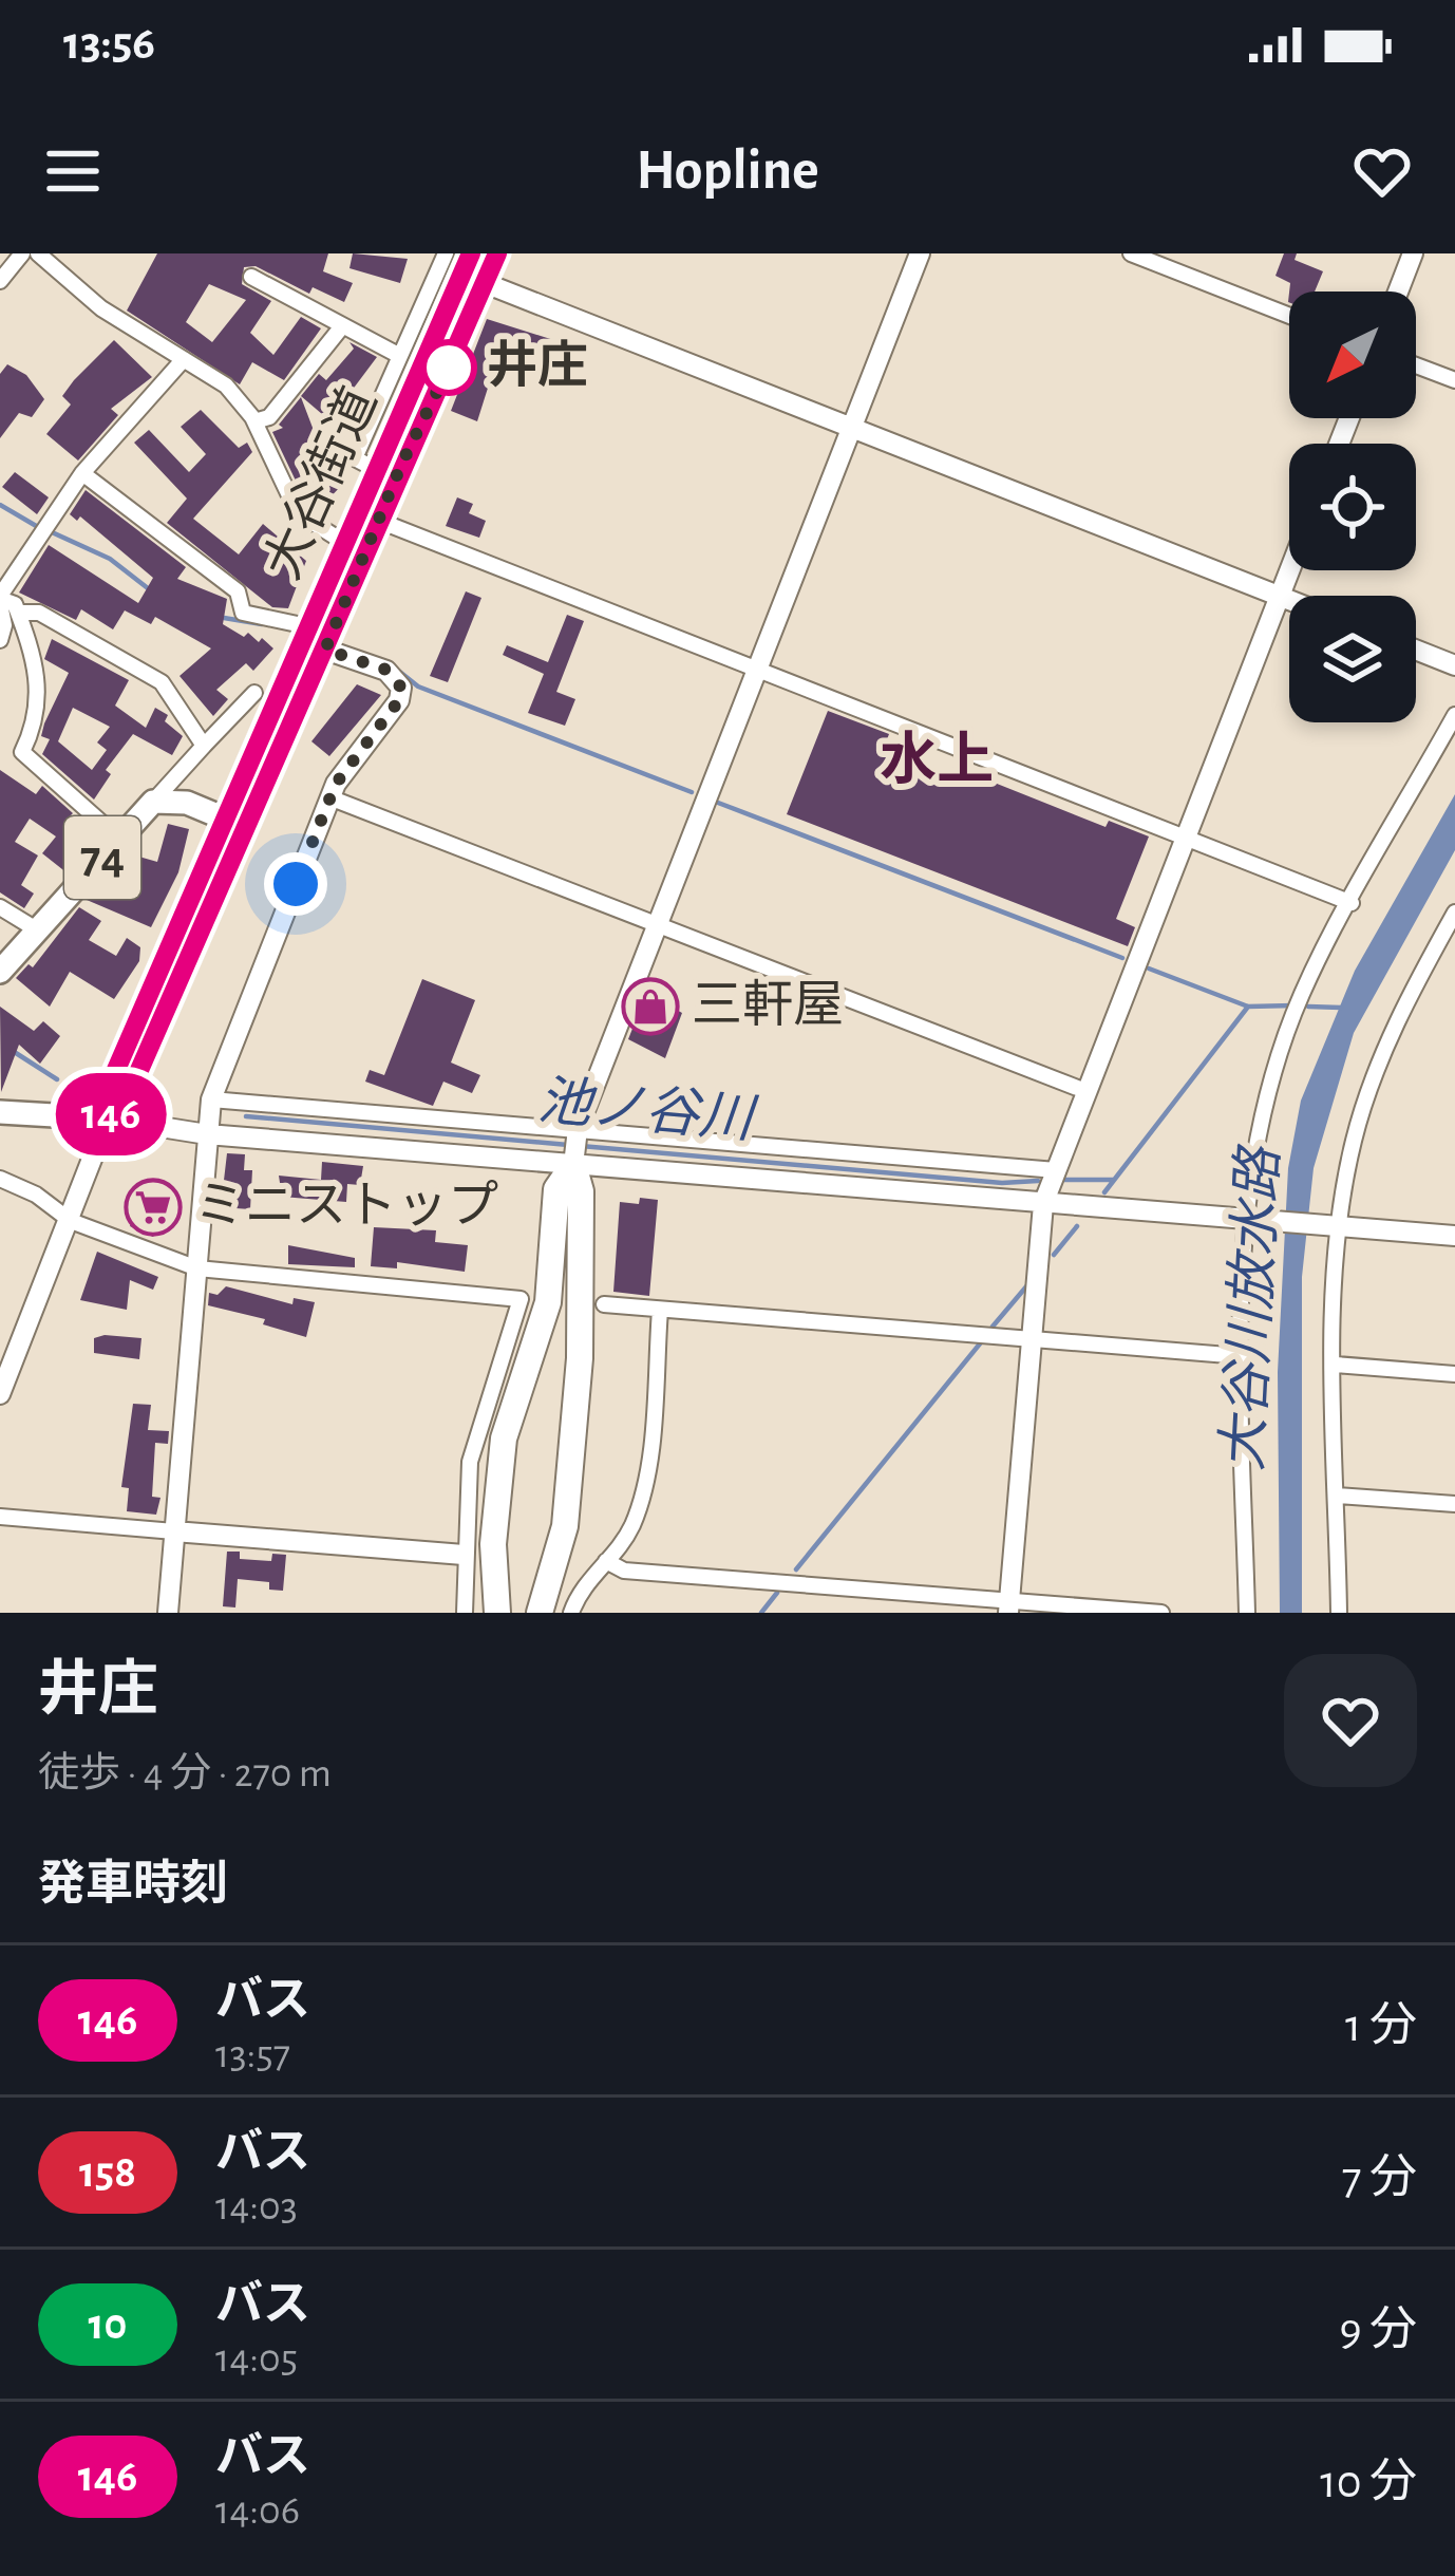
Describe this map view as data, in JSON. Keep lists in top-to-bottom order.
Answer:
{
  "streets": {
    "main road": ["大谷街道", "74"]
  },
  "crossings": [
    ["大谷街道", "74"]
  ],
  "districts": ["水上"],
  "water": ["池ノ谷川", "大谷川放水路"],
  "places": {
    "other": ["井庄"],
    "shop": ["三軒屋"],
    "supermarket": ["ミニストップ"]
  },
  "lines": ["bus line 146"],
  "north": "bottom left",
  "page": {
    "status": "13:56",
    "header": "Hopline",
    "on_map": "146",
    "heading": [
      ["井庄", "徒歩 · 4 分 · 270 m"],
      "発車時刻"
    ],
    "list": [
      {
        "mark": "146",
        "name": "バス",
        "note": "13:57",
        "value": "1 分"
      },
      {
        "mark": "158",
        "name": "バス",
        "note": "14:03",
        "value": "7 分"
      },
      {
        "mark": "10",
        "name": "バス",
        "note": "14:05",
        "value": "9 分"
      },
      {
        "mark": "146",
        "name": "バス",
        "note": "14:06",
        "value": "10 分"
      }
    ]
  }
}
